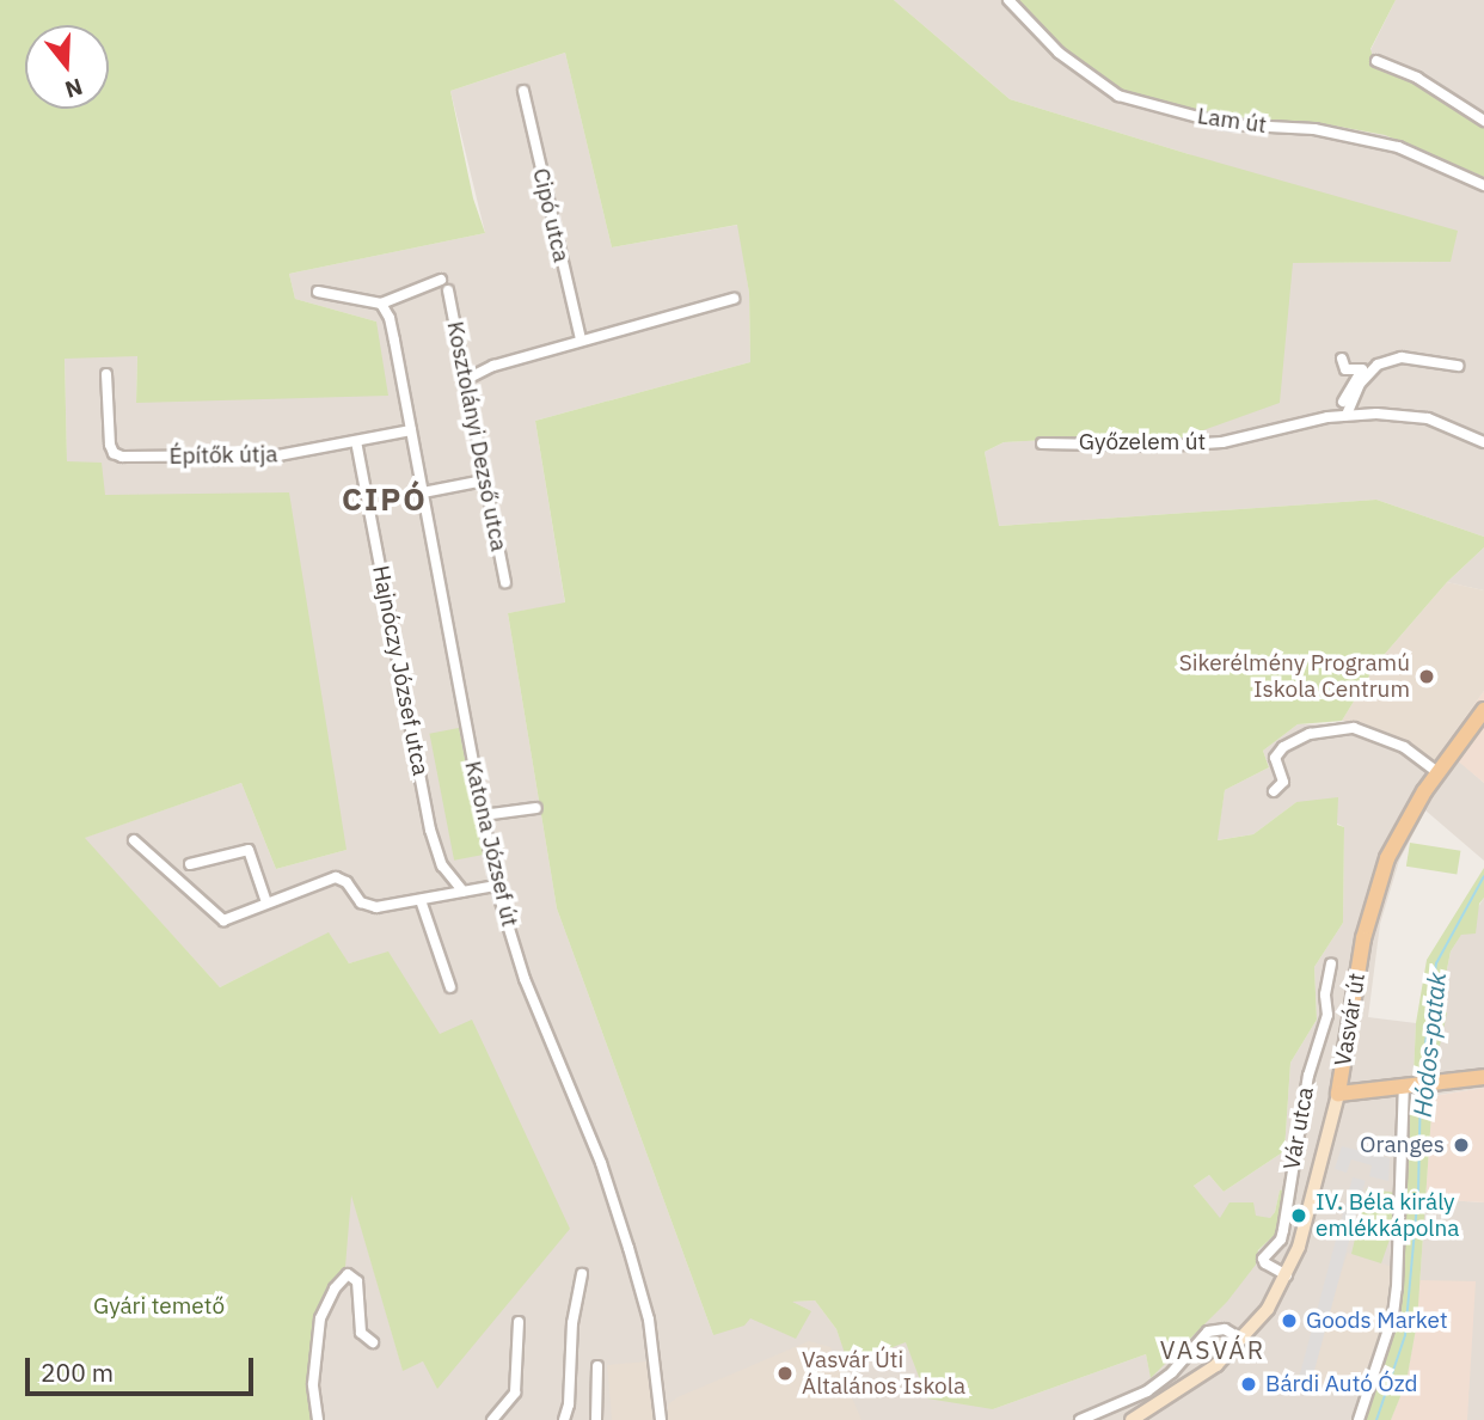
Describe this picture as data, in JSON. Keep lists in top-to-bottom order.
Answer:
{
  "streets": {
    "main road": ["Vasvár út"],
    "street": [
      "Lam út",
      "Cipó utca",
      "Kosztolányi Dezső utca",
      "Győzelem út",
      "Építők útja",
      "Hajnóczy József utca",
      "Katona József út",
      "Vár utca"
    ]
  },
  "crossings": [
    ["Építők útja", "Hajnóczy József utca"],
    ["Építők útja", "Katona József út"],
    ["Vasvár út", "Vár utca"]
  ],
  "districts": ["CIPÓ", "VASVÁR"],
  "water": ["Hódos-patak"],
  "parks": ["Gyári temető"],
  "places": [
    "Sikerélmény Programú Iskola Centrum",
    "Oranges",
    "IV. Béla király emlékkápolna",
    "Goods Market",
    "Vasvár Úti Általános Iskola",
    "Bárdi Autó Ózd"
  ],
  "scale_bar": "200 m",
  "north": "bottom"
}
